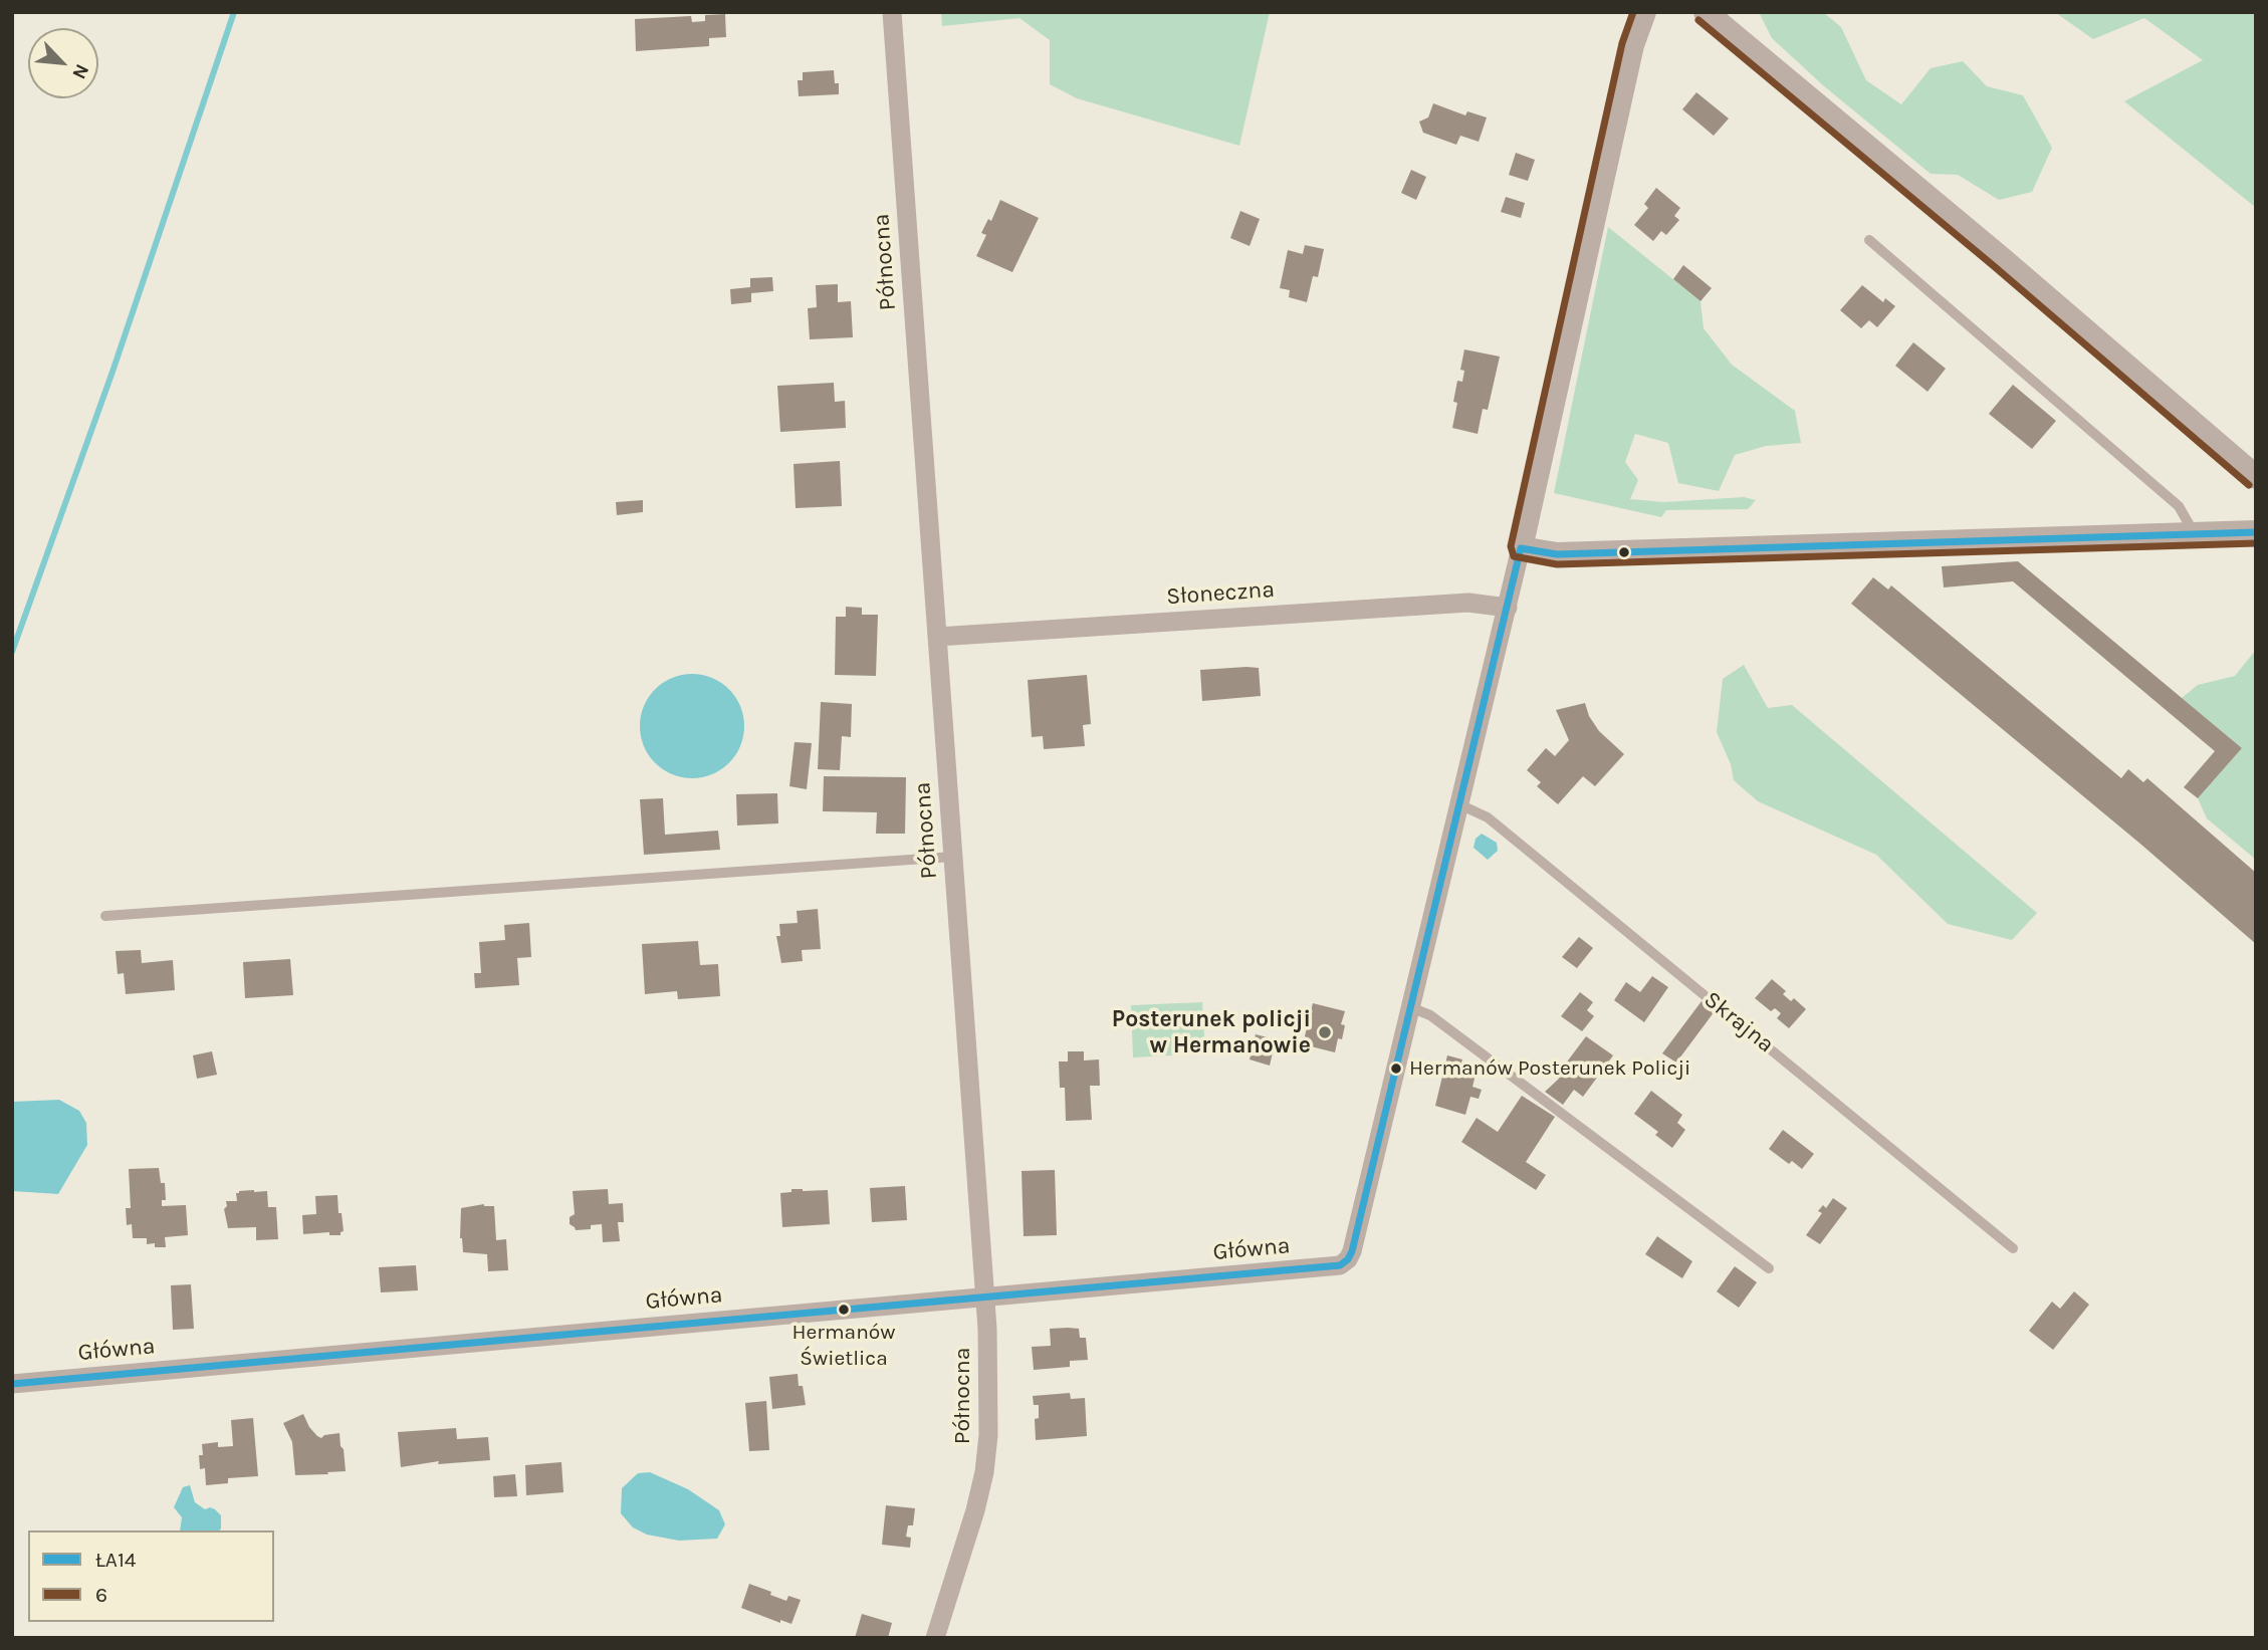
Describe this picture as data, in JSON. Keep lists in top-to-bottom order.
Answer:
{
  "streets": {
    "street": ["Północna", "Słoneczna", "Główna"],
    "lane": ["Skrajna"]
  },
  "crossings": [
    ["Północna", "Słoneczna"],
    ["Północna", "Główna"]
  ],
  "places": ["Posterunek policji w Hermanowie", "Hermanów Posterunek Policji", "Hermanów Świetlica"],
  "lines": ["transit line 6", "transit line ŁA14"],
  "legend": ["ŁA14", "6"],
  "north": "bottom right"
}
